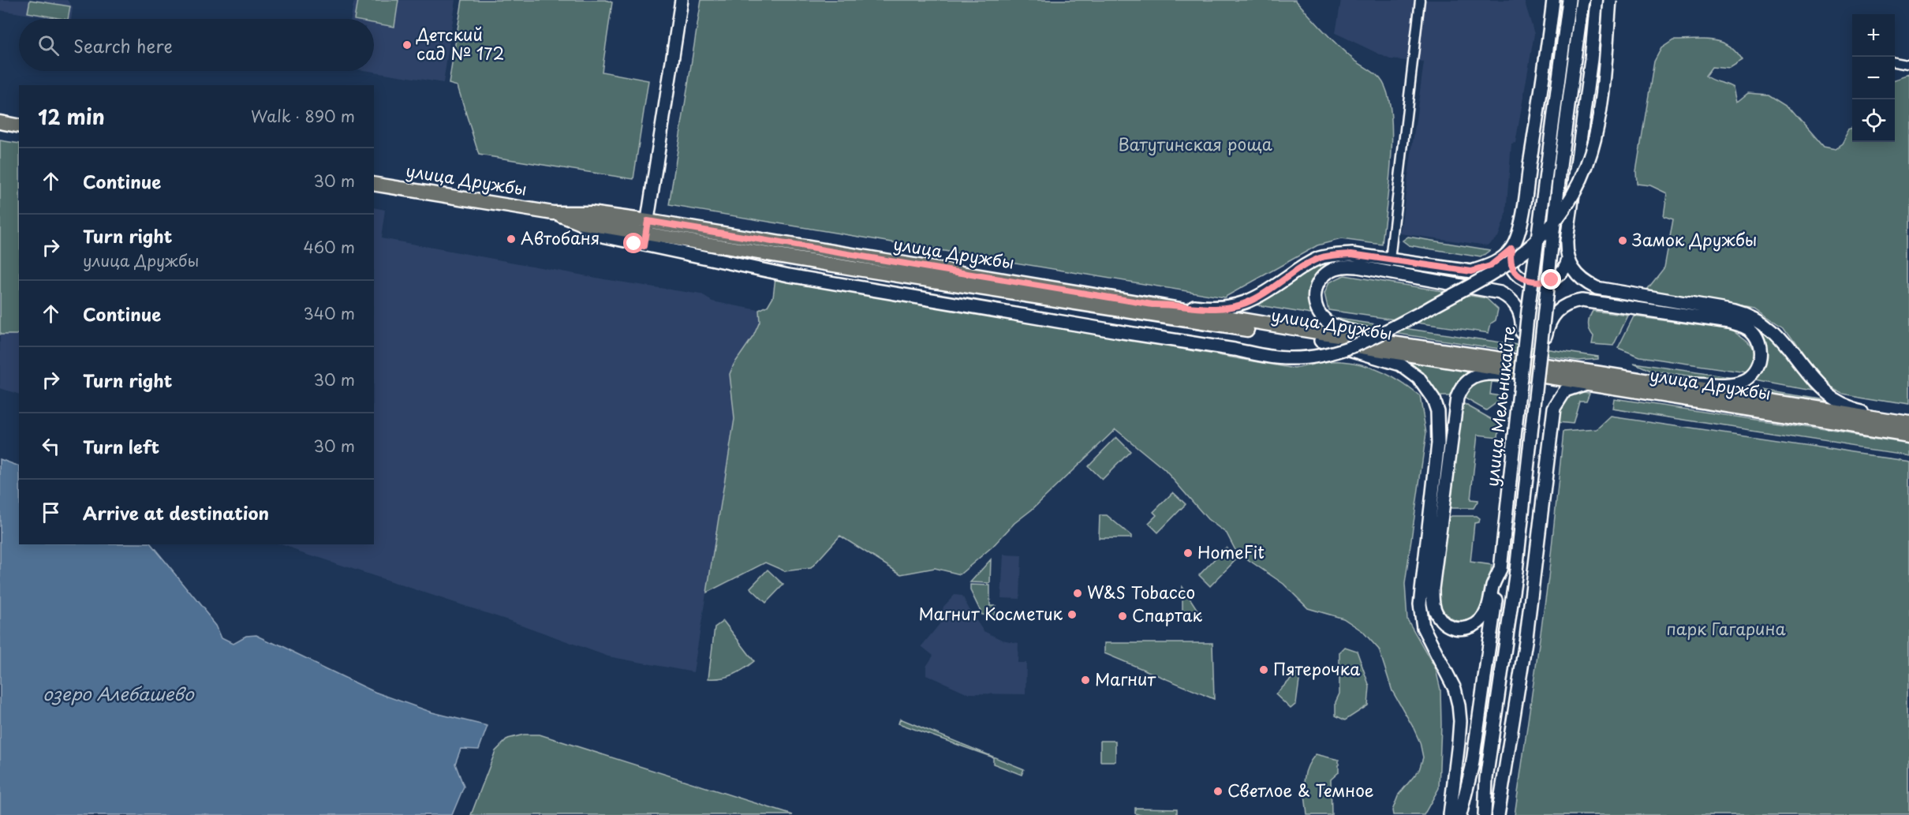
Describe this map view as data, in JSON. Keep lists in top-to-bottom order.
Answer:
{
  "streets": {
    "main road": ["улица Дружбы", "улица Мельникайте"]
  },
  "water": ["озеро Алебашево"],
  "parks": ["Ватутинская роща", "парк Гагарина"],
  "places": [
    "Детский сад № 172",
    "Автобаня",
    "Замок Дружбы",
    "HomeFit",
    "W&S Tobacco",
    "Магнит Косметик",
    "Спартак",
    "Пятерочка",
    "Магнит",
    "Светлое & Темное"
  ],
  "page": {
    "map_buttons": ["+", "−"],
    "search": "Search here",
    "heading": ["12 min", "Walk · 890 m"],
    "list": [
      ["Continue", "30 m"],
      ["Turn right", "улица Дружбы", "460 m"],
      ["Continue", "340 m"],
      ["Turn right", "30 m"],
      ["Turn left", "30 m"],
      "Arrive at destination"
    ]
  }
}
